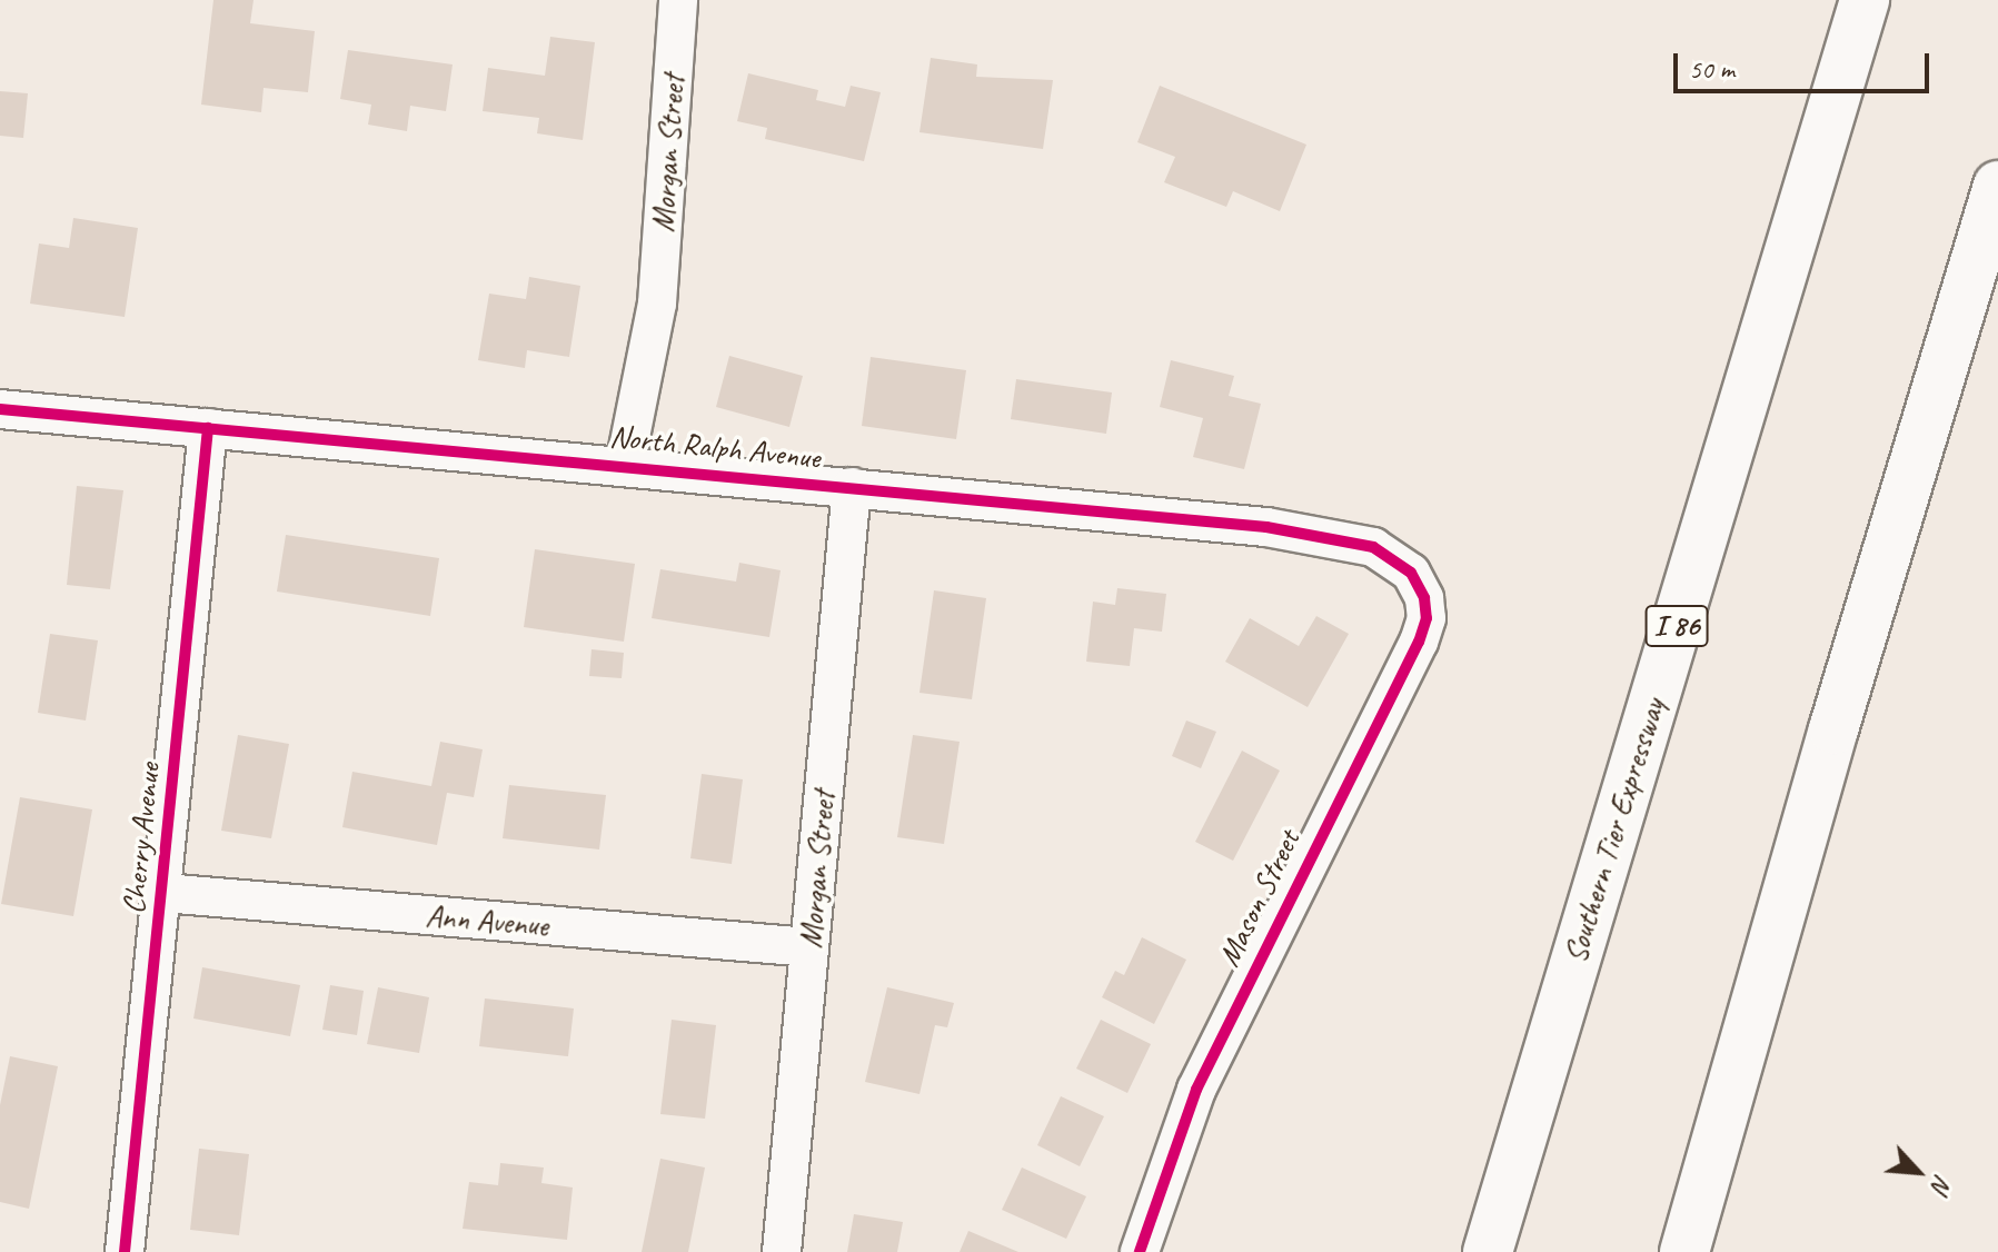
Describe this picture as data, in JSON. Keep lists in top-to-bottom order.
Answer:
{
  "streets": {
    "highway": ["I 86", "Southern Tier Expressway"],
    "street": [
      "Morgan Street",
      "North Ralph Avenue",
      "Cherry Avenue",
      "Mason Street",
      "Ann Avenue"
    ]
  },
  "crossings": [
    ["Morgan Street", "North Ralph Avenue"],
    ["Morgan Street", "Ann Avenue"],
    ["North Ralph Avenue", "Cherry Avenue"],
    ["North Ralph Avenue", "Mason Street"],
    ["Cherry Avenue", "Ann Avenue"]
  ],
  "scale_bar": "50 m",
  "north": "bottom right"
}
